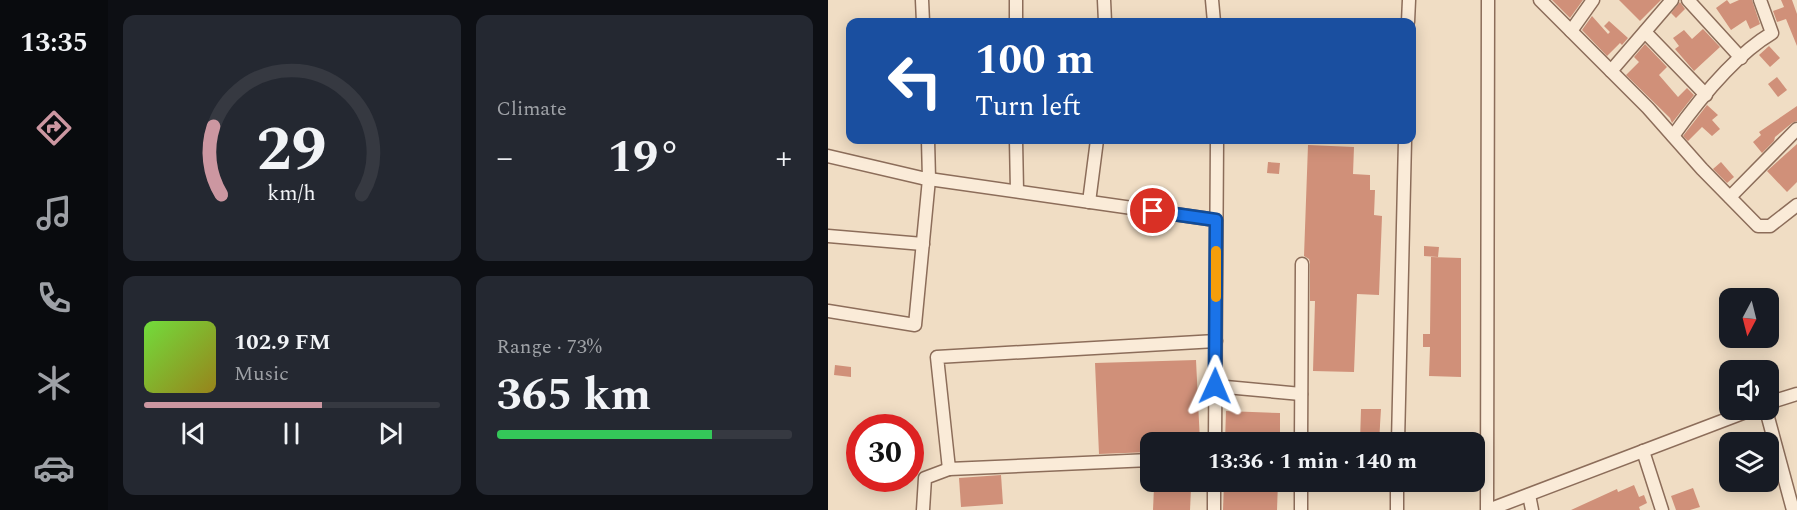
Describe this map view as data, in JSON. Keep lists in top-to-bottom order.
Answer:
{
  "north": "bottom",
  "page": {
    "tabs": "13:35",
    "tile": [
      "Climate",
      ["Range · 73%", "365 km"]
    ],
    "turn": ["100 m", "Turn left"],
    "heat": ["−", "19°", "+"],
    "song": ["102.9 FM", "Music"],
    "limit": "30",
    "trip": "13:36 · 1 min · 140 m",
    "gauge": ["29", "km/h"]
  }
}
